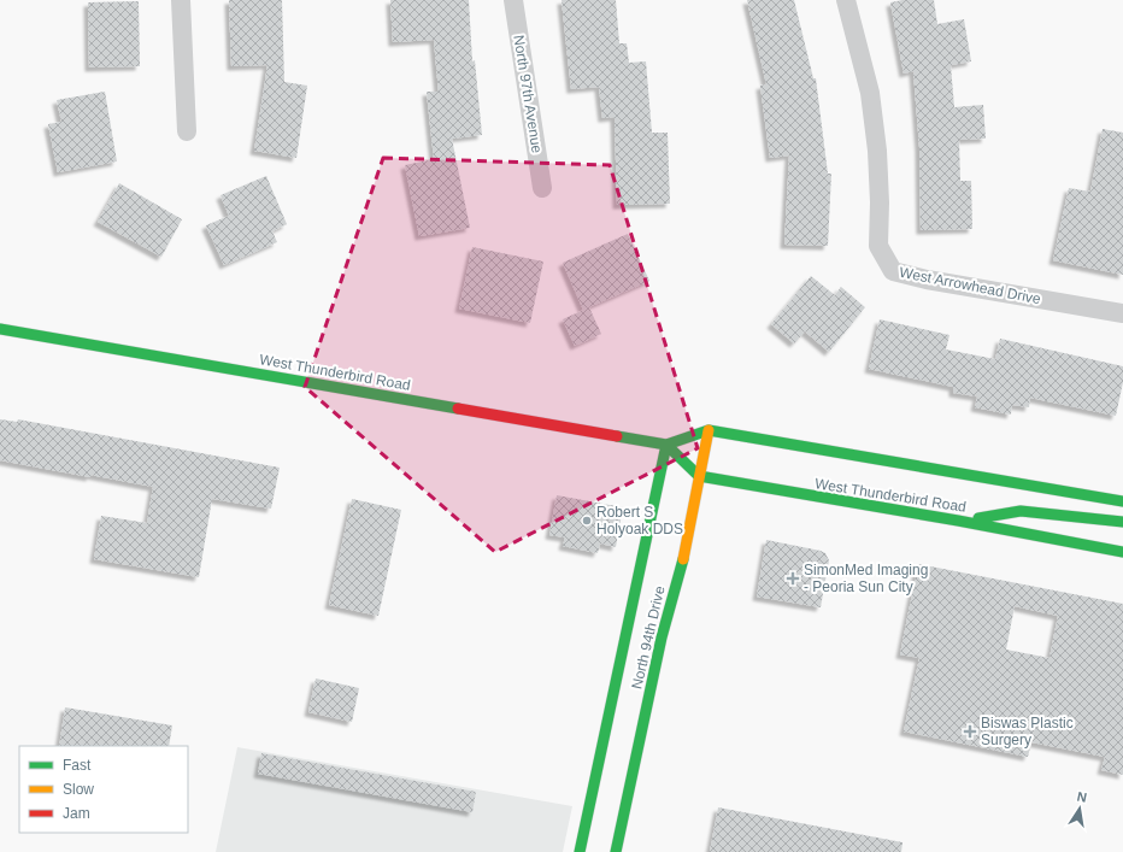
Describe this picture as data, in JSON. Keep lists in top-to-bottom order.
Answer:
{
  "streets": {
    "main road": ["West Thunderbird Road", "North 94th Drive"],
    "street": ["North 97th Avenue", "West Arrowhead Drive"]
  },
  "crossings": [
    ["West Thunderbird Road", "North 94th Drive"]
  ],
  "places": {
    "other": ["Robert S Holyoak DDS"],
    "health": ["SimonMed Imaging - Peoria Sun City", "Biswas Plastic Surgery"]
  },
  "legend": ["Fast", "Slow", "Jam"],
  "north": "top"
}
